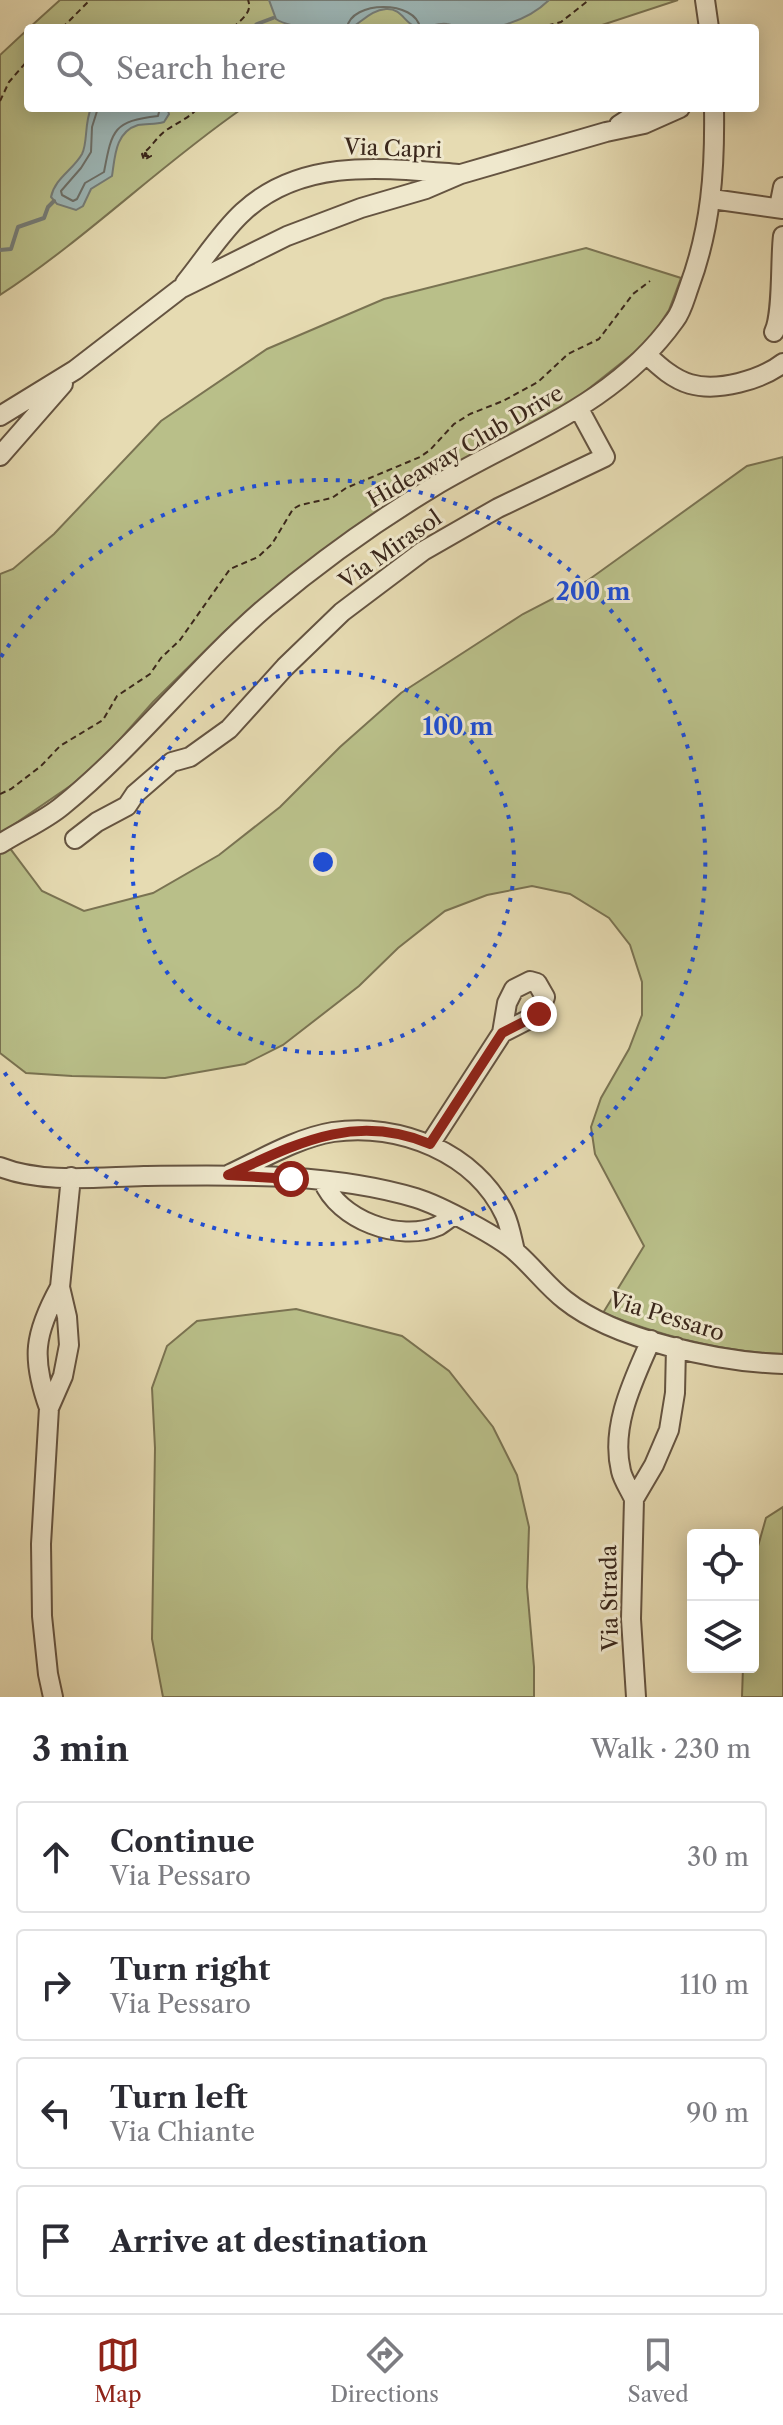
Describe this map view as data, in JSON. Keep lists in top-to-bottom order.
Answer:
{
  "streets": {
    "street": [
      "Via Capri",
      "Hideaway Club Drive",
      "Via Mirasol",
      "Via Pessaro",
      "Via Strada"
    ]
  },
  "crossings": [
    ["Hideaway Club Drive", "Via Mirasol"],
    ["Via Pessaro", "Via Strada"]
  ],
  "page": {
    "search": "Search here",
    "heading": ["3 min", "Walk · 230 m"],
    "list": [
      ["Continue", "Via Pessaro", "30 m"],
      ["Turn right", "Via Pessaro", "110 m"],
      ["Turn left", "Via Chiante", "90 m"],
      "Arrive at destination"
    ],
    "nav": ["Map", "Directions", "Saved"]
  },
  "rings": ["200 m", "100 m"]
}
